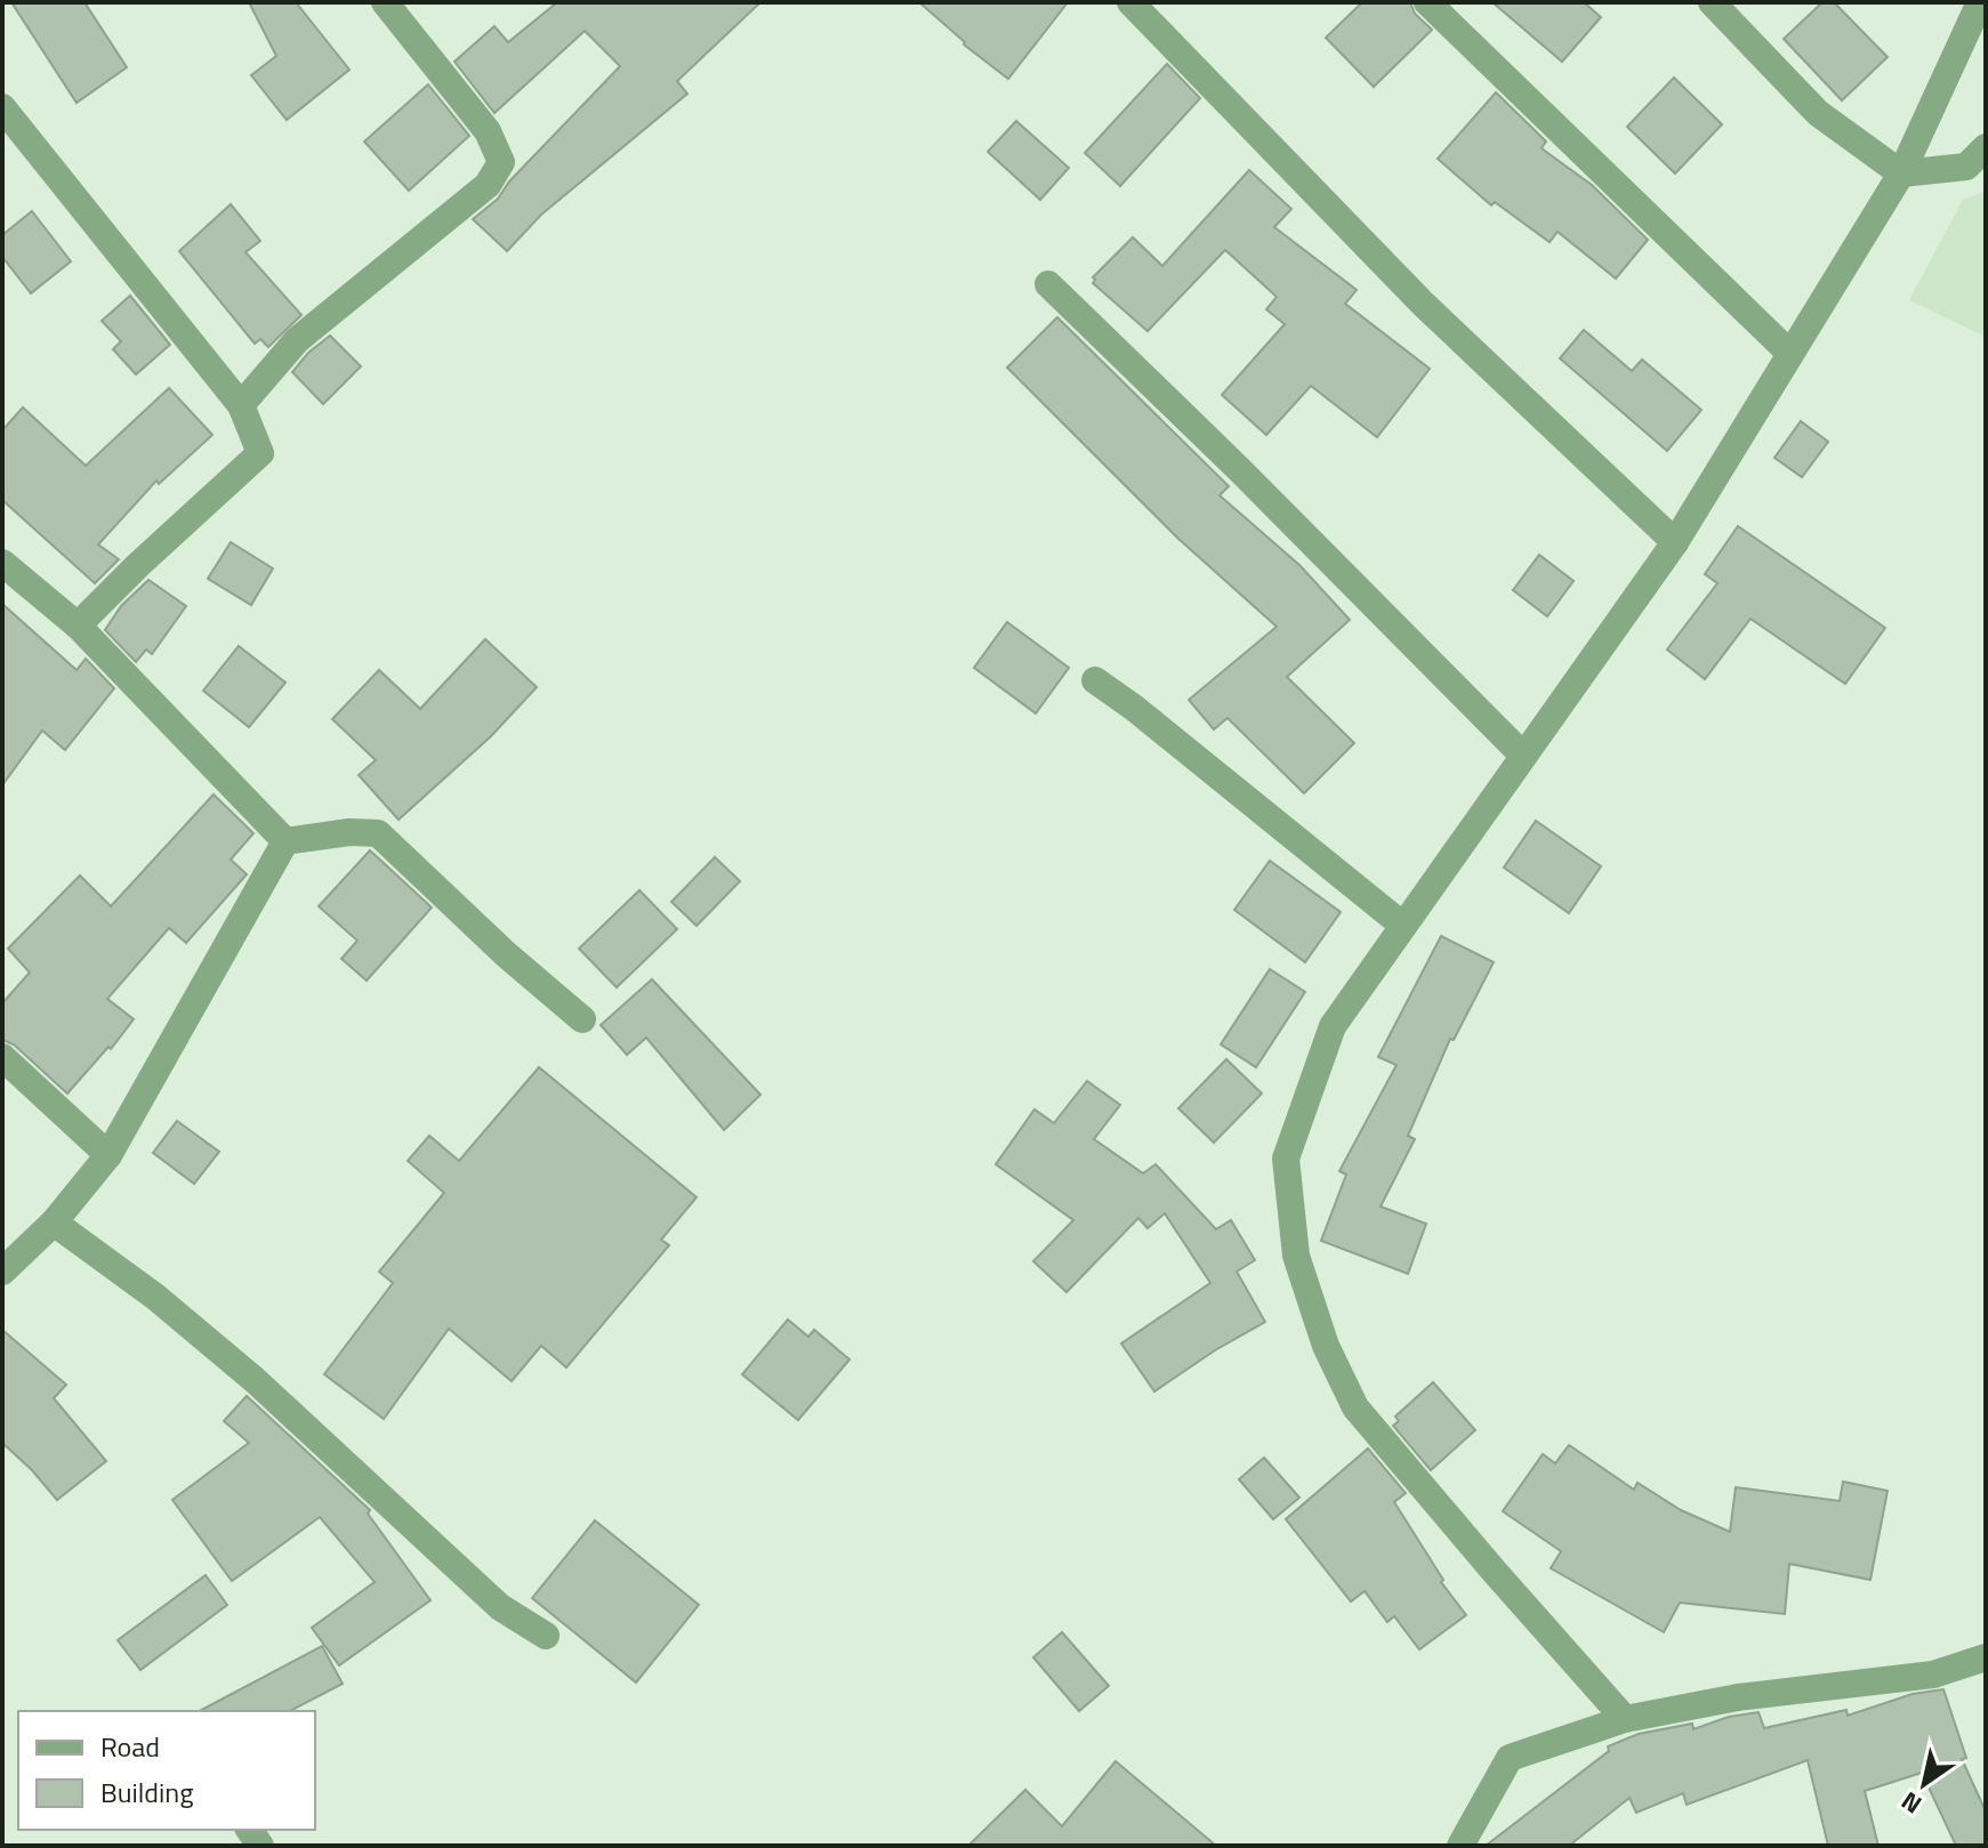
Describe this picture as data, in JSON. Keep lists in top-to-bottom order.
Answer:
{
  "legend": ["Road", "Building"],
  "north": "bottom left"
}
